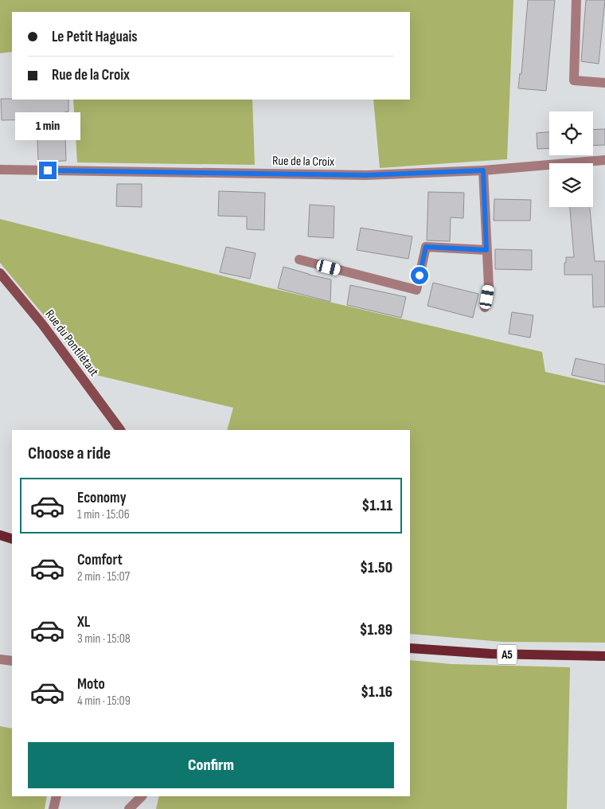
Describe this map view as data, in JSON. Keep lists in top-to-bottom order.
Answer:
{
  "streets": {
    "main road": ["Rue du Pontliétaut", "A5"],
    "street": ["Rue de la Croix"]
  },
  "page": {
    "banner": ["Le Petit Haguais", "Rue de la Croix"],
    "bubble": "1 min",
    "heading": "Choose a ride",
    "list": [
      {
        "name": "Economy",
        "note": "1 min · 15:06",
        "value": "$1.11"
      },
      {
        "name": "Comfort",
        "note": "2 min · 15:07",
        "value": "$1.50"
      },
      {
        "name": "XL",
        "note": "3 min · 15:08",
        "value": "$1.89"
      },
      {
        "name": "Moto",
        "note": "4 min · 15:09",
        "value": "$1.16"
      }
    ],
    "buttons": "Confirm"
  }
}
